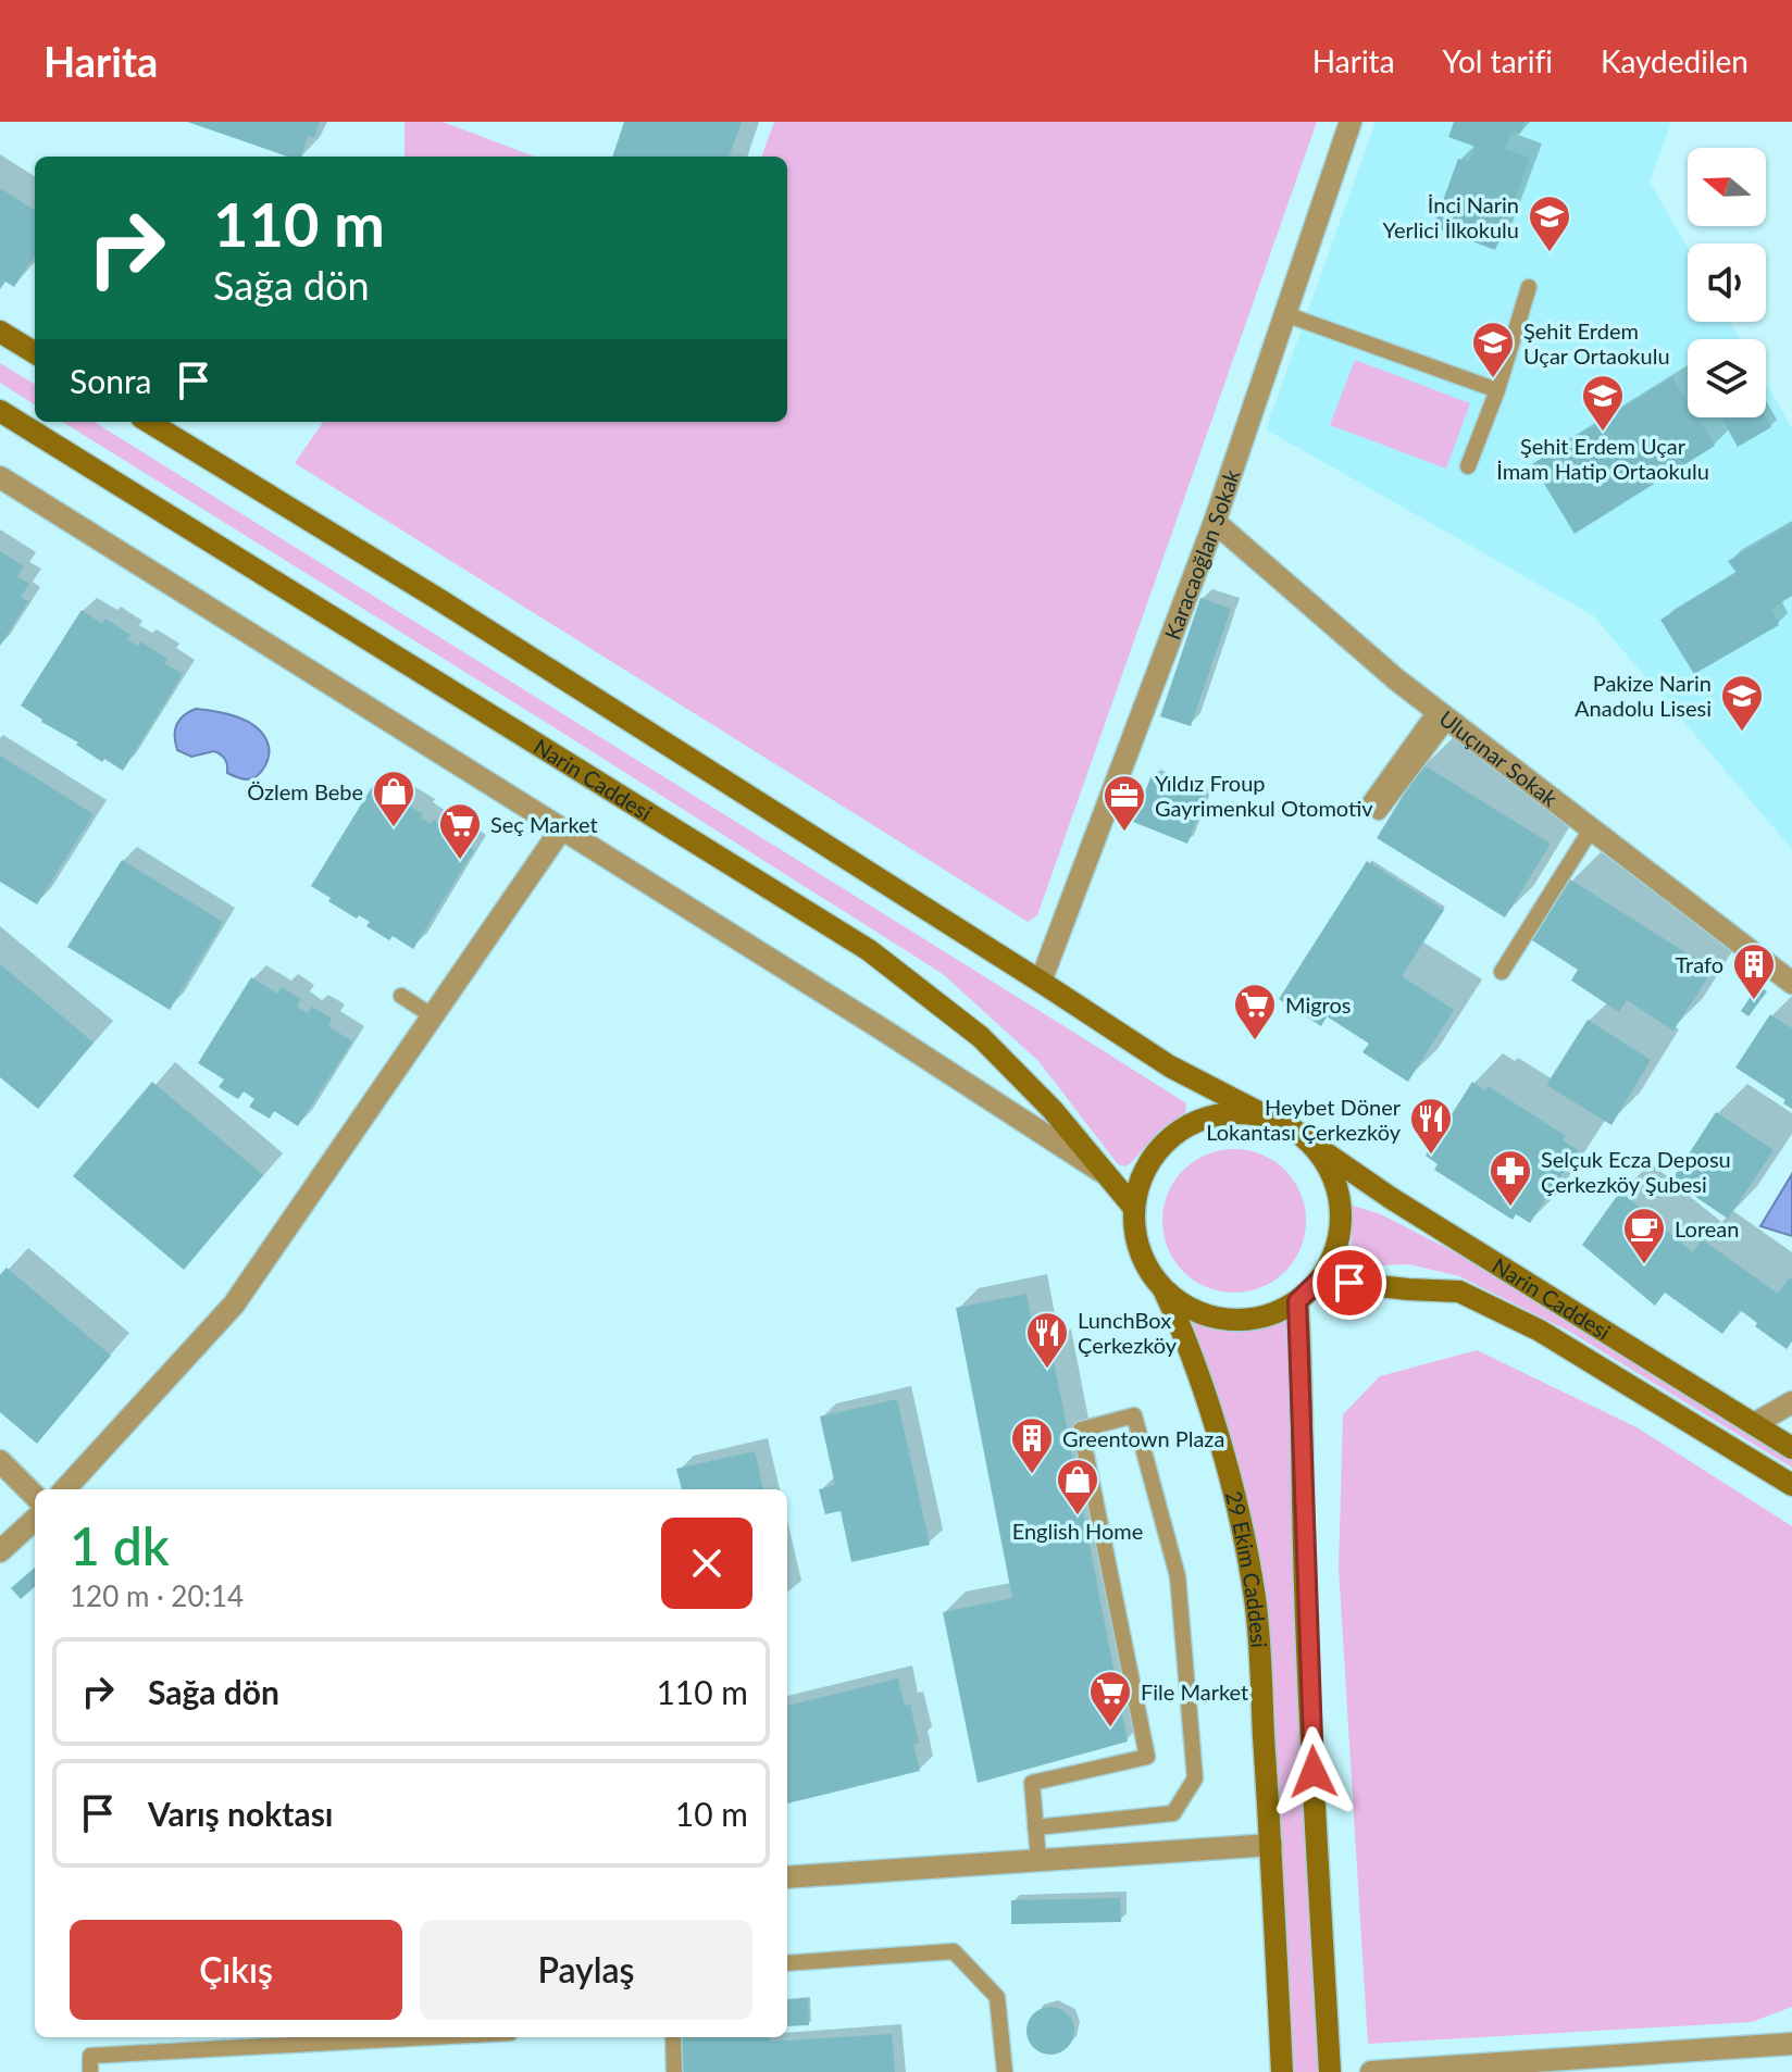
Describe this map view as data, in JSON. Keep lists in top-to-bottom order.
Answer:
{
  "streets": {
    "main road": ["Narin Caddesi", "29 Ekim Caddesi"],
    "street": ["Karacaoğlan Sokak", "Uluçınar Sokak"]
  },
  "crossings": [
    ["Karacaoğlan Sokak", "Uluçınar Sokak"],
    ["Narin Caddesi", "29 Ekim Caddesi"]
  ],
  "places": {
    "school or university": [
      "İnci Narin Yerlici İlkokulu",
      "Şehit Erdem Uçar Ortaokulu",
      "Şehit Erdem Uçar İmam Hatip Ortaokulu",
      "Pakize Narin Anadolu Lisesi"
    ],
    "shop": ["Özlem Bebe", "English Home"],
    "office": ["Yıldız Froup Gayrimenkul Otomotiv"],
    "supermarket": ["Seç Market", "Migros", "File Market"],
    "building": ["Trafo", "Greentown Plaza"],
    "restaurant": ["Heybet Döner Lokantası Çerkezköy", "LunchBox Çerkezköy"],
    "pharmacy": ["Selçuk Ecza Deposu Çerkezköy Şubesi"],
    "cafe": ["Lorean"]
  },
  "north": "left",
  "page": {
    "header": "Harita",
    "nav": ["Harita", "Yol tarifi", "Kaydedilen"],
    "turn": ["110 m", "Sağa dön"],
    "then": "Sonra",
    "heading": ["1 dk", "120 m · 20:14"],
    "list": [
      {
        "name": "Sağa dön",
        "value": "110 m"
      },
      {
        "name": "Varış noktası",
        "value": "10 m"
      }
    ],
    "buttons": ["Çıkış", "Paylaş"]
  }
}
